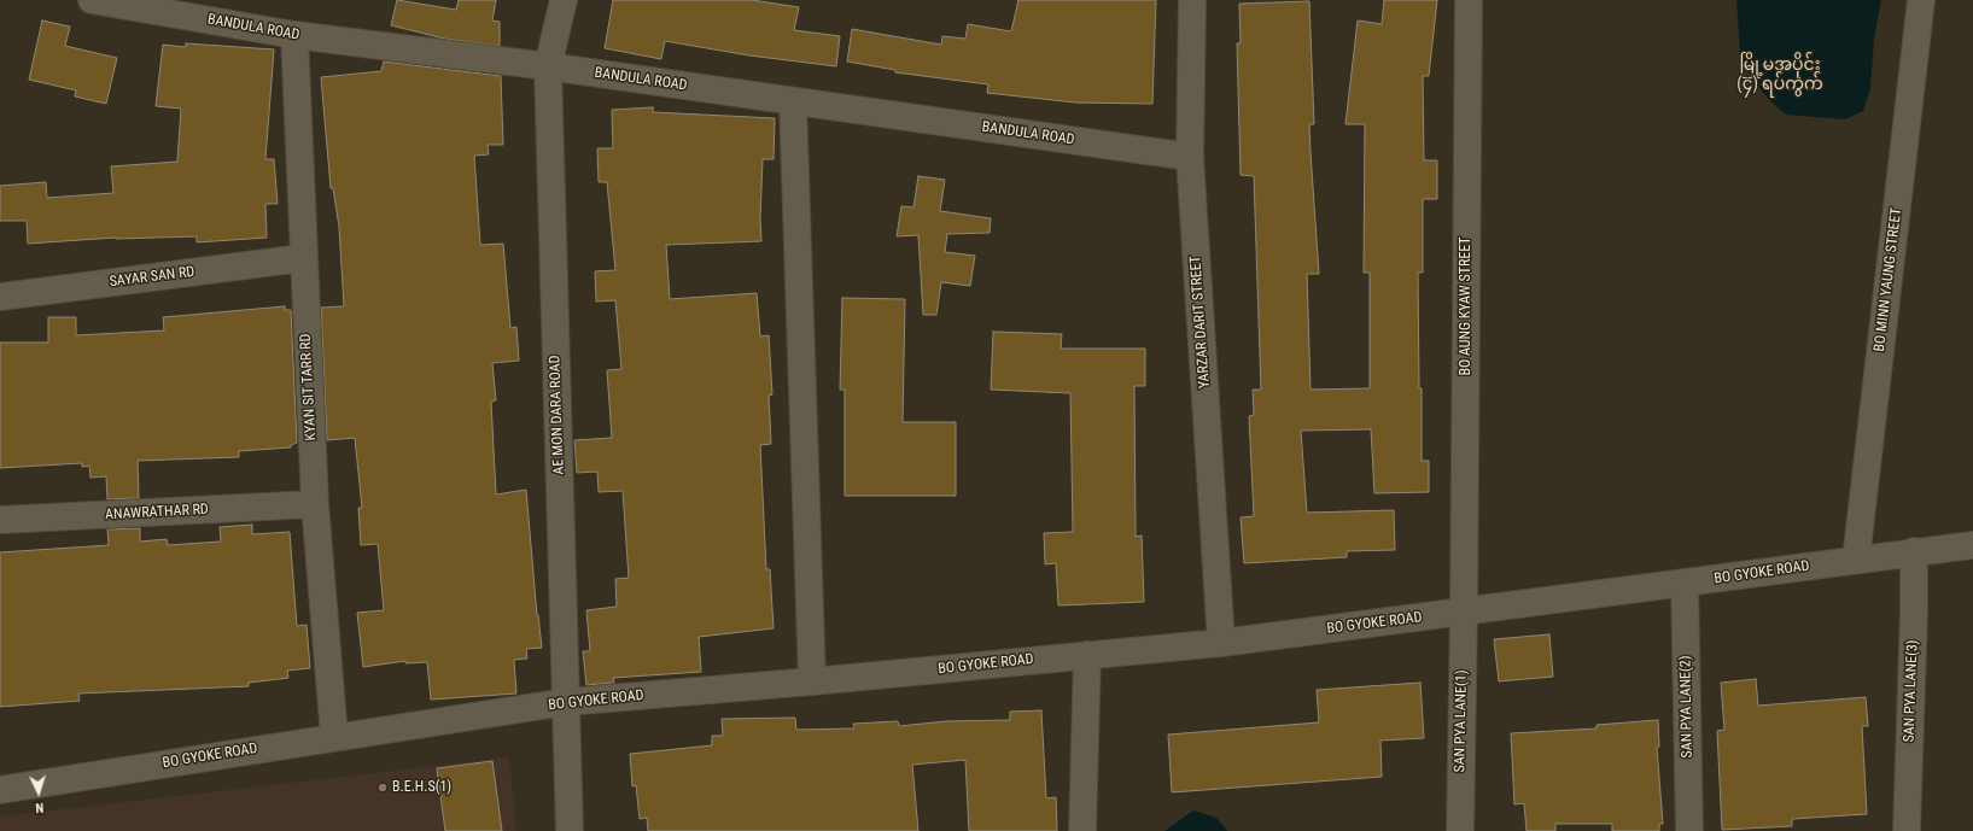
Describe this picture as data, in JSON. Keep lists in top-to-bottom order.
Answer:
{
  "streets": {
    "street": [
      "BANDULA ROAD",
      "SAYAR SAN RD",
      "BO MINN YAUNG STREET",
      "BO AUNG KYAW STREET",
      "YARZAR DARIT STREET",
      "KYAN SIT TARR RD",
      "AE MON DARA ROAD",
      "ANAWRATHAR RD",
      "BO GYOKE ROAD",
      "SAN PYA LANE(3)",
      "SAN PYA LANE(2)",
      "SAN PYA LANE(1)"
    ]
  },
  "crossings": [
    ["BANDULA ROAD", "YARZAR DARIT STREET"],
    ["BANDULA ROAD", "KYAN SIT TARR RD"],
    ["BANDULA ROAD", "AE MON DARA ROAD"],
    ["SAYAR SAN RD", "KYAN SIT TARR RD"],
    ["BO MINN YAUNG STREET", "BO GYOKE ROAD"],
    ["BO AUNG KYAW STREET", "BO GYOKE ROAD"],
    ["BO AUNG KYAW STREET", "SAN PYA LANE(1)"],
    ["YARZAR DARIT STREET", "BO GYOKE ROAD"],
    ["KYAN SIT TARR RD", "ANAWRATHAR RD"],
    ["KYAN SIT TARR RD", "BO GYOKE ROAD"],
    ["AE MON DARA ROAD", "BO GYOKE ROAD"],
    ["BO GYOKE ROAD", "SAN PYA LANE(3)"],
    ["BO GYOKE ROAD", "SAN PYA LANE(2)"],
    ["BO GYOKE ROAD", "SAN PYA LANE(1)"]
  ],
  "districts": ["မြို့မအပိုင်း (၄) ရပ်ကွက်"],
  "places": ["B.E.H.S(1)"],
  "north": "bottom"
}
